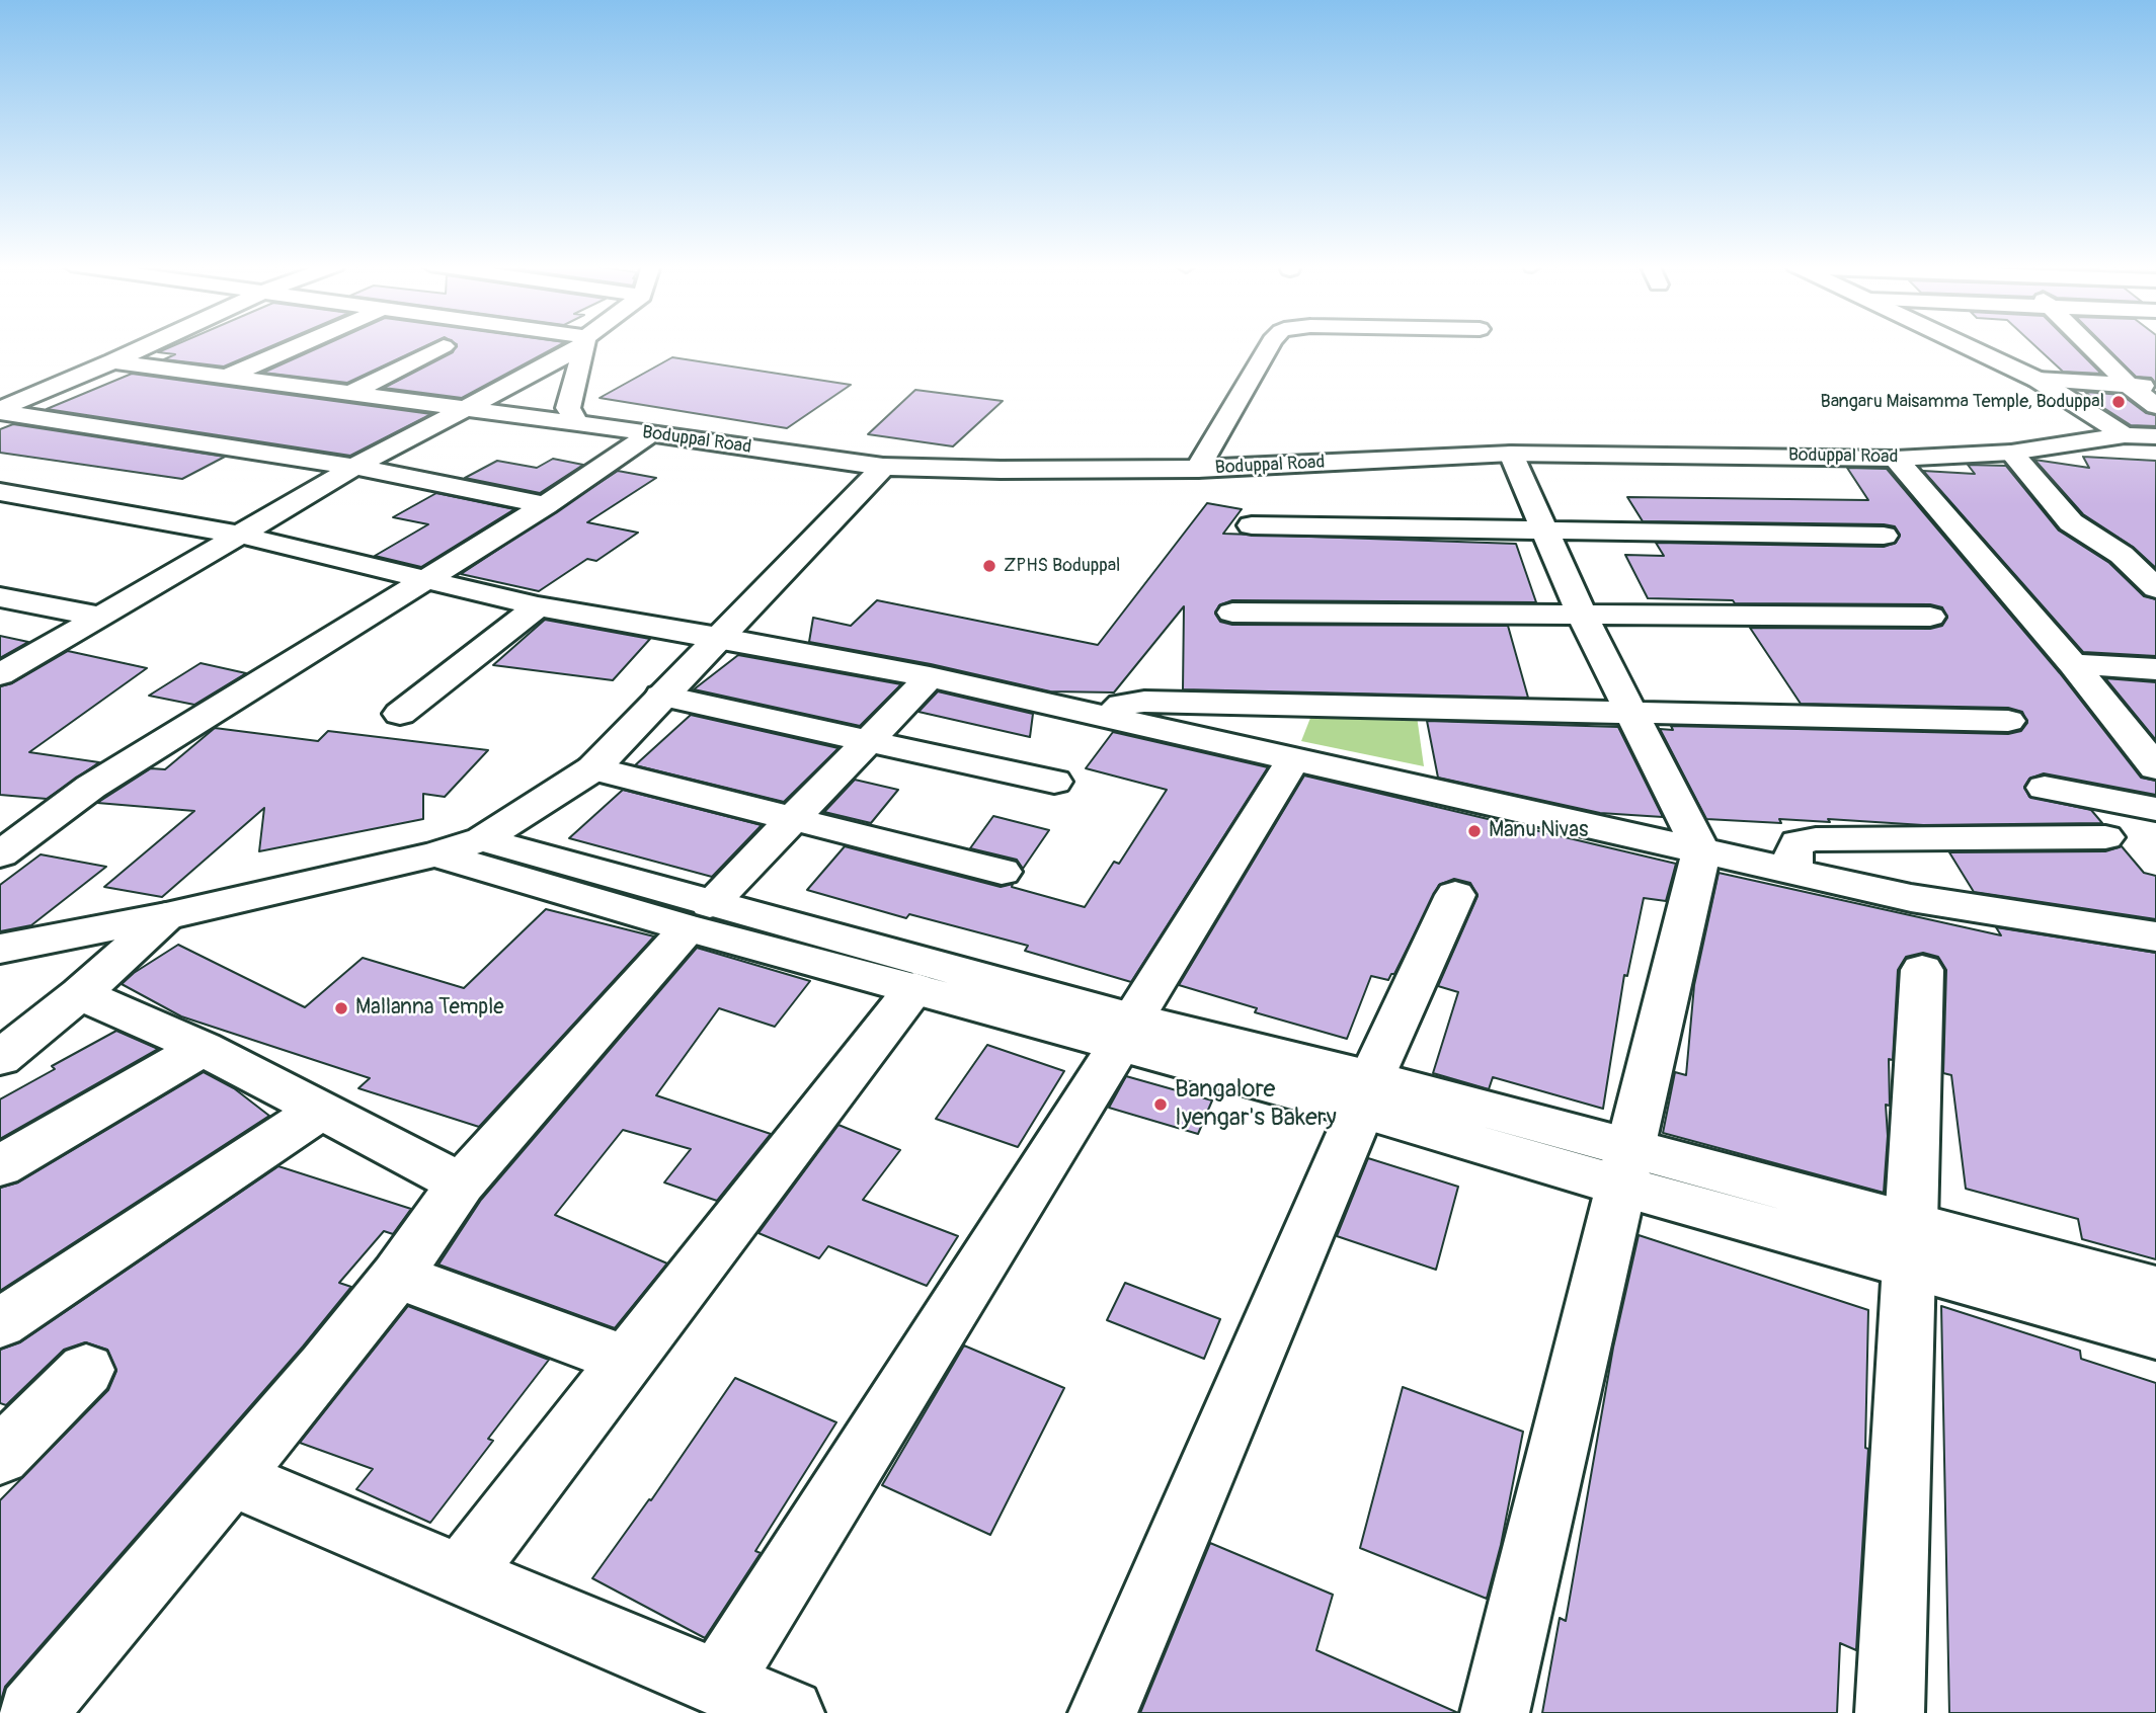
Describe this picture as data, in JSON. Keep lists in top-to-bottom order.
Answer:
{
  "streets": {
    "street": ["Boduppal Road"]
  },
  "places": [
    "Bangaru Maisamma Temple, Boduppal",
    "ZPHS Boduppal",
    "Manu Nivas",
    "Mallanna Temple",
    "Bangalore Iyengar's Bakery"
  ]
}
